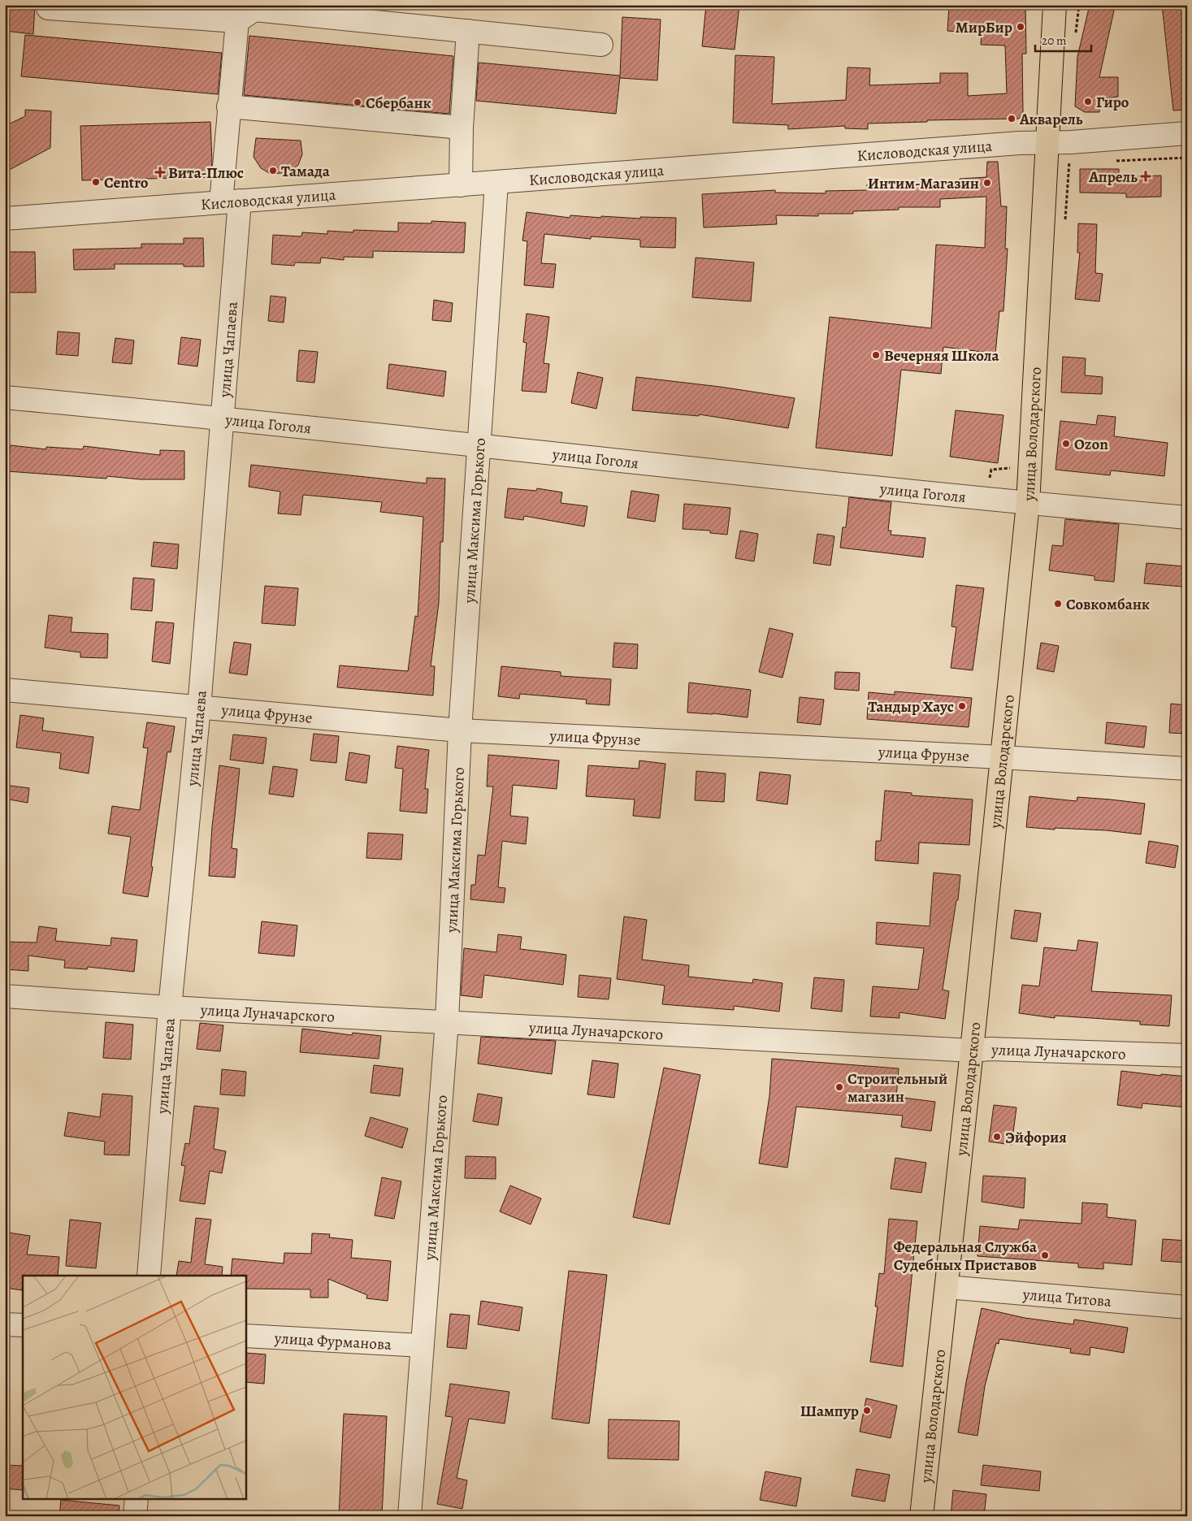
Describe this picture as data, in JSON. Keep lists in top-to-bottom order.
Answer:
{
  "streets": {
    "main road": ["улица Володарского"],
    "street": [
      "Кисловодская улица",
      "улица Чапаева",
      "улица Гоголя",
      "улица Максима Горького",
      "улица Фрунзе",
      "улица Луначарского",
      "улица Титова",
      "улица Фурманова"
    ]
  },
  "crossings": [
    ["Кисловодская улица", "улица Чапаева"],
    ["Кисловодская улица", "улица Володарского"],
    ["Кисловодская улица", "улица Максима Горького"],
    ["улица Чапаева", "улица Гоголя"],
    ["улица Чапаева", "улица Фрунзе"],
    ["улица Чапаева", "улица Луначарского"],
    ["улица Гоголя", "улица Володарского"],
    ["улица Гоголя", "улица Максима Горького"],
    ["улица Володарского", "улица Фрунзе"],
    ["улица Володарского", "улица Луначарского"],
    ["улица Володарского", "улица Титова"],
    ["улица Максима Горького", "улица Фрунзе"],
    ["улица Максима Горького", "улица Луначарского"],
    ["улица Максима Горького", "улица Фурманова"]
  ],
  "places": {
    "other": [
      "МирБир",
      "Гиро",
      "Сбербанк",
      "Акварель",
      "Тамада",
      "Centro",
      "Интим-Магазин",
      "Вечерняя Школа",
      "Ozon",
      "Совкомбанк",
      "Тандыр Хаус",
      "Строительный магазин",
      "Эйфория",
      "Федеральная Служба Судебных Приставов",
      "Шампур"
    ],
    "health": ["Вита-Плюс", "Апрель"]
  },
  "scale_bar": "20 m"
}
